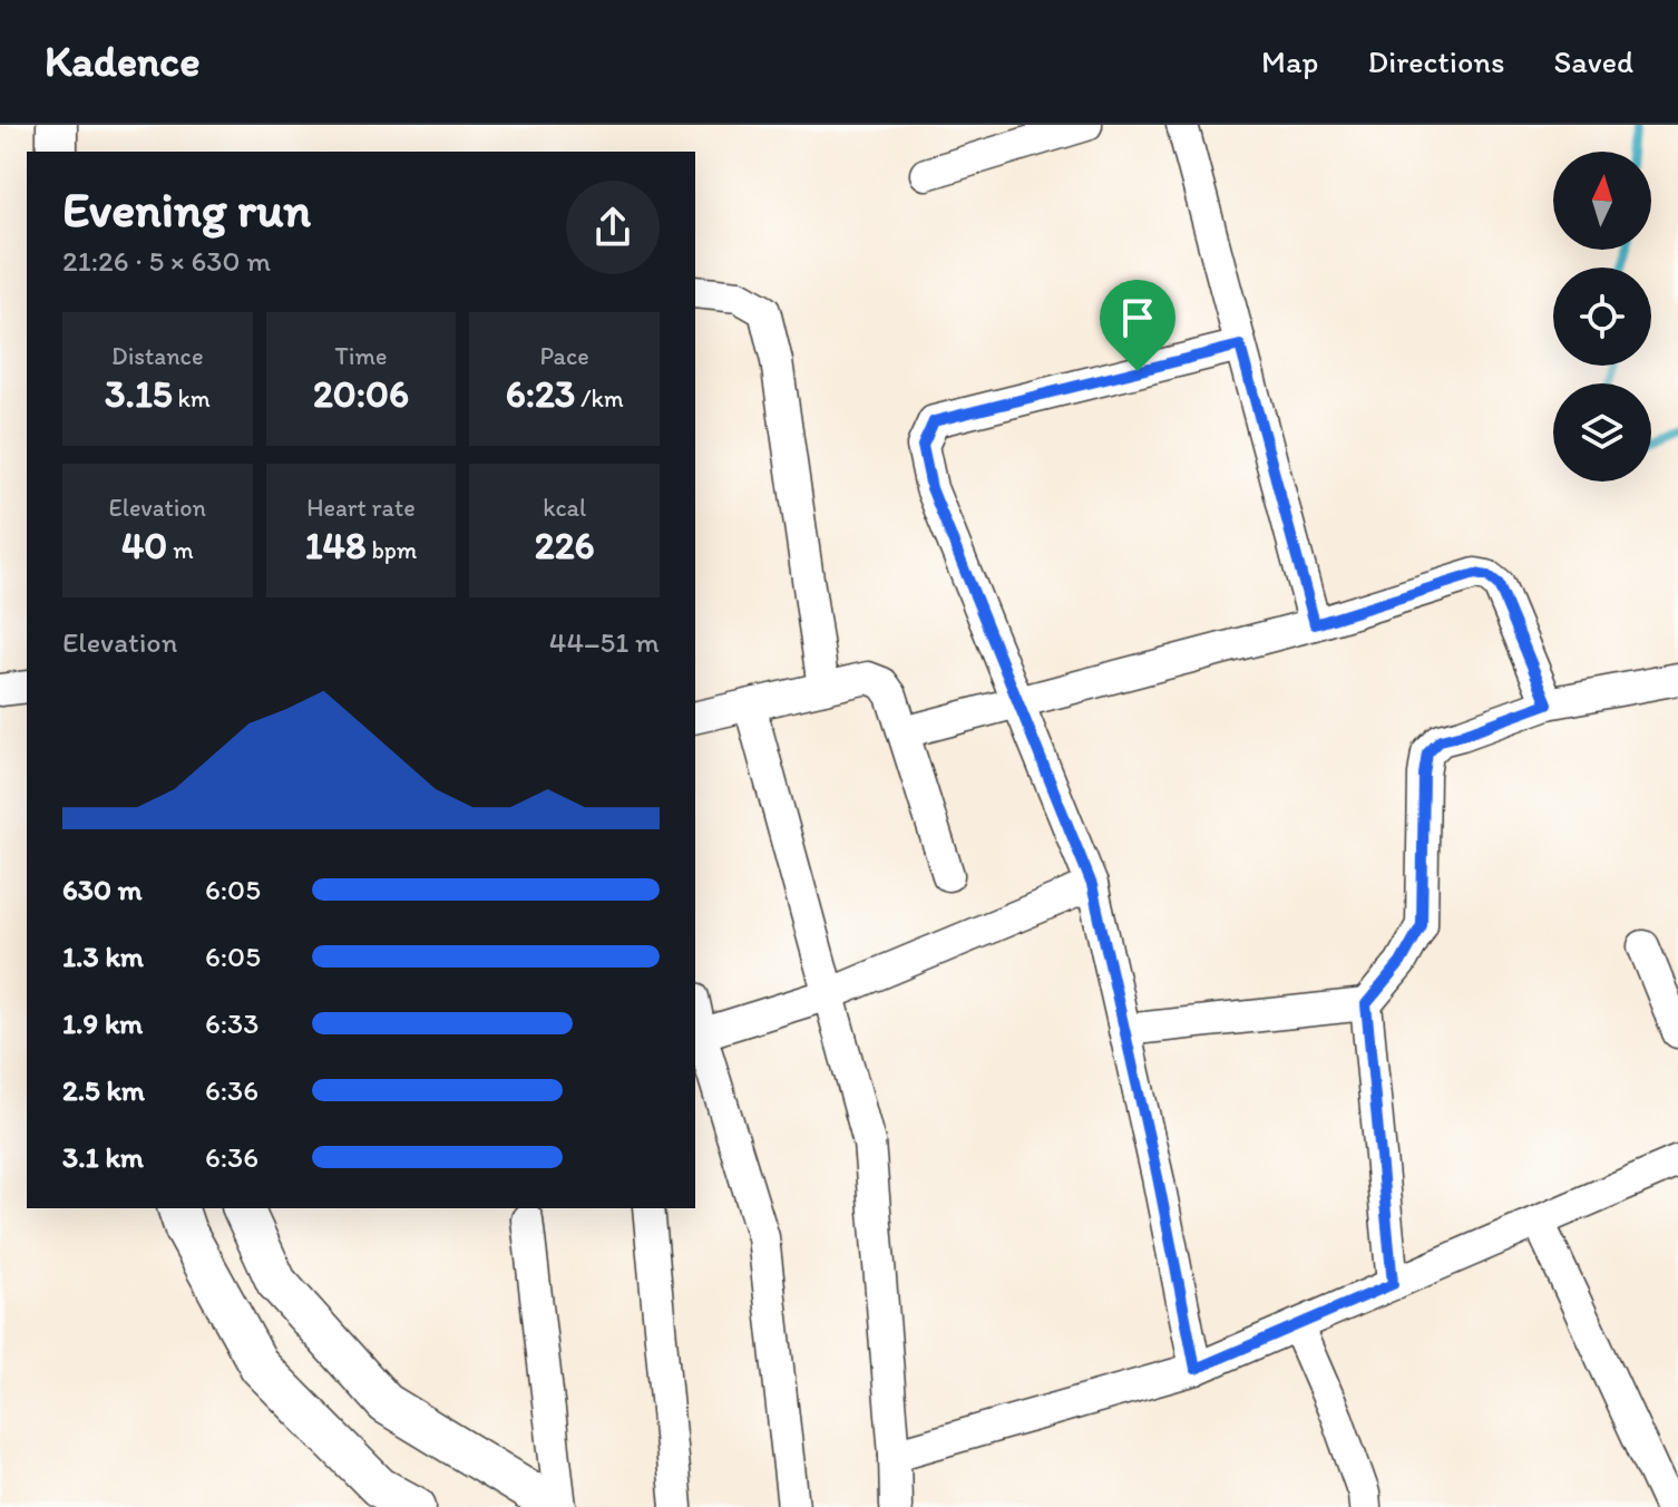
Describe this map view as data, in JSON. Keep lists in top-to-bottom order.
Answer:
{
  "north": "top",
  "page": {
    "header": "Kadence",
    "nav": ["Map", "Directions", "Saved"],
    "heading": ["Evening run", "21:26 · 5 × 630 m"],
    "stats": [
      ["Distance", "3.15 km"],
      ["Time", "20:06"],
      ["Pace", "6:23 /km"],
      ["Elevation", "40 m"],
      ["Heart rate", "148 bpm"],
      ["kcal", "226"]
    ],
    "chart": ["Elevation", "44–51 m"],
    "list": [
      {
        "name": "630 m",
        "note": "6:05"
      },
      {
        "name": "1.3 km",
        "note": "6:05"
      },
      {
        "name": "1.9 km",
        "note": "6:33"
      },
      {
        "name": "2.5 km",
        "note": "6:36"
      },
      {
        "name": "3.1 km",
        "note": "6:36"
      }
    ]
  }
}
